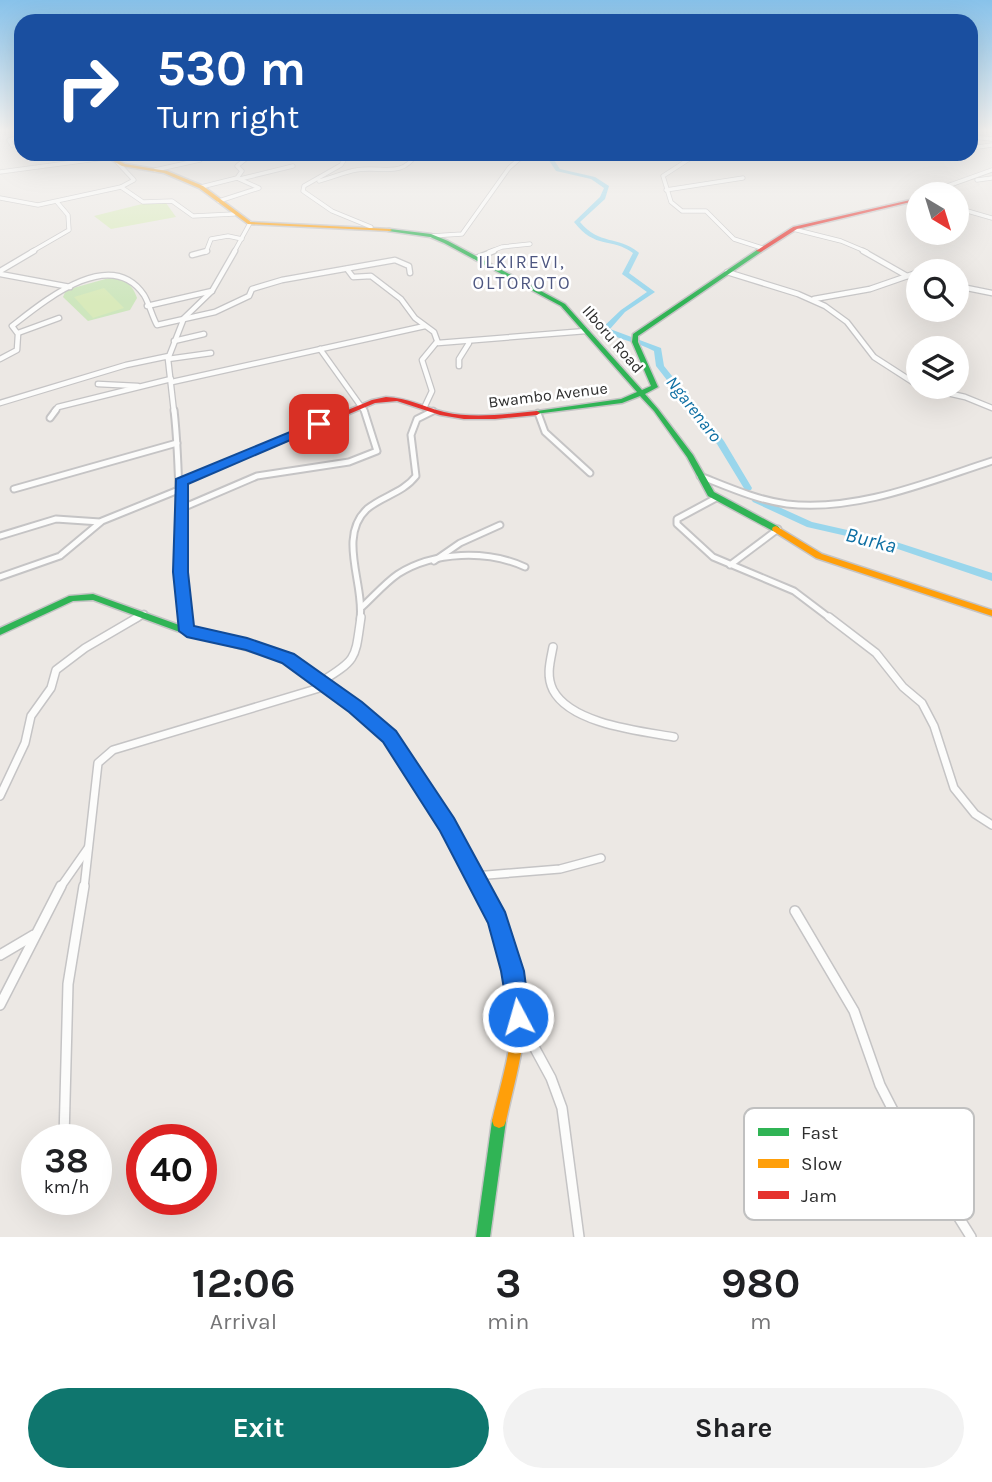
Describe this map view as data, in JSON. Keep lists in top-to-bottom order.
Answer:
{
  "streets": {
    "street": ["Ilboru Road", "Bwambo Avenue"]
  },
  "crossings": [
    ["Ilboru Road", "Bwambo Avenue"]
  ],
  "districts": ["ILKIREVI, OLTOROTO"],
  "water": ["Ngarenaro", "Burka"],
  "legend": ["Fast", "Slow", "Jam"],
  "north": "bottom right",
  "page": {
    "turn": ["530 m", "Turn right"],
    "speed": "38 km/h",
    "limit": "40",
    "eta": [
      "12:06",
      "Arrival",
      "3",
      "min",
      "980",
      "m"
    ],
    "buttons": ["Exit", "Share"]
  }
}
